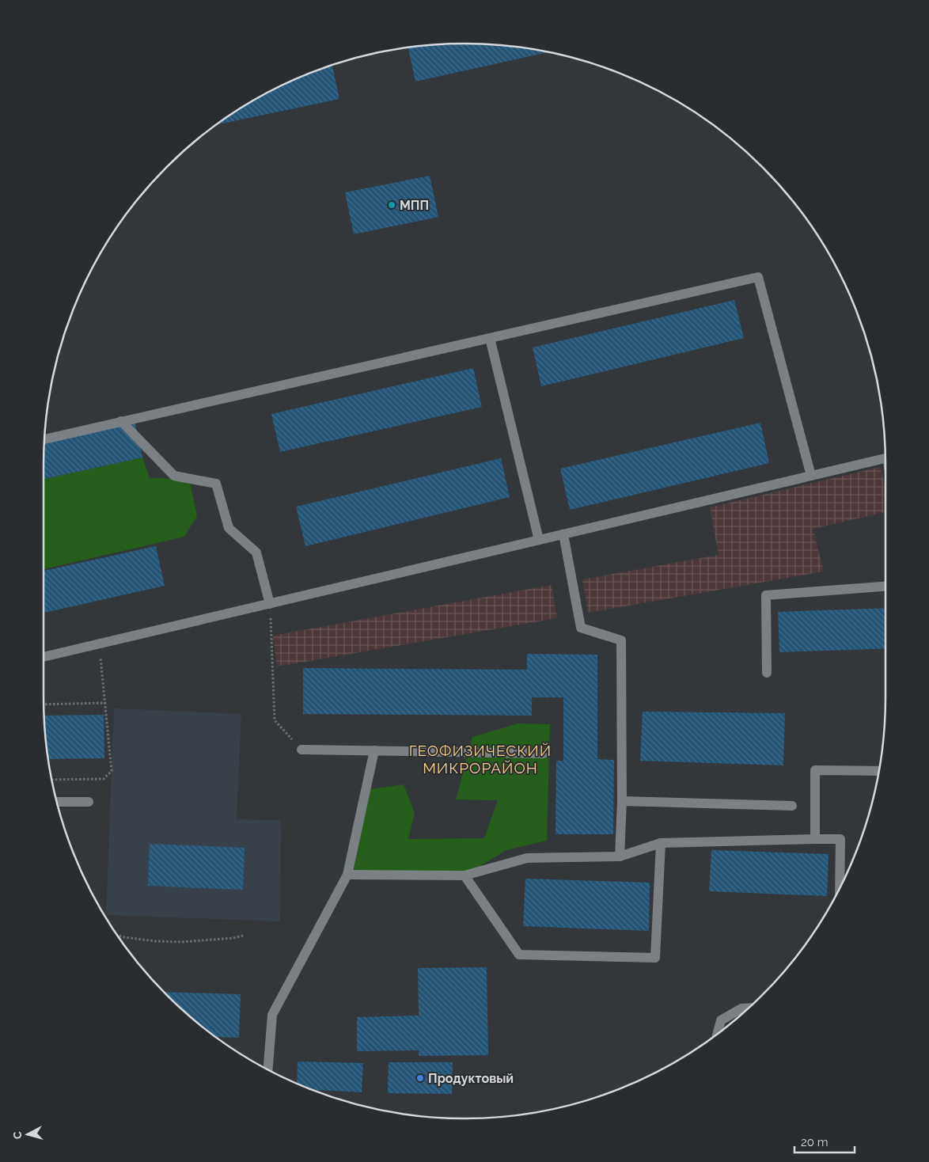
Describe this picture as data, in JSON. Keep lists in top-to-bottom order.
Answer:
{
  "districts": ["ГЕОФИЗИЧЕСКИЙ МИКРОРАЙОН"],
  "places": ["МПП", "Продуктовый"],
  "scale_bar": "20 m",
  "north": "left"
}
